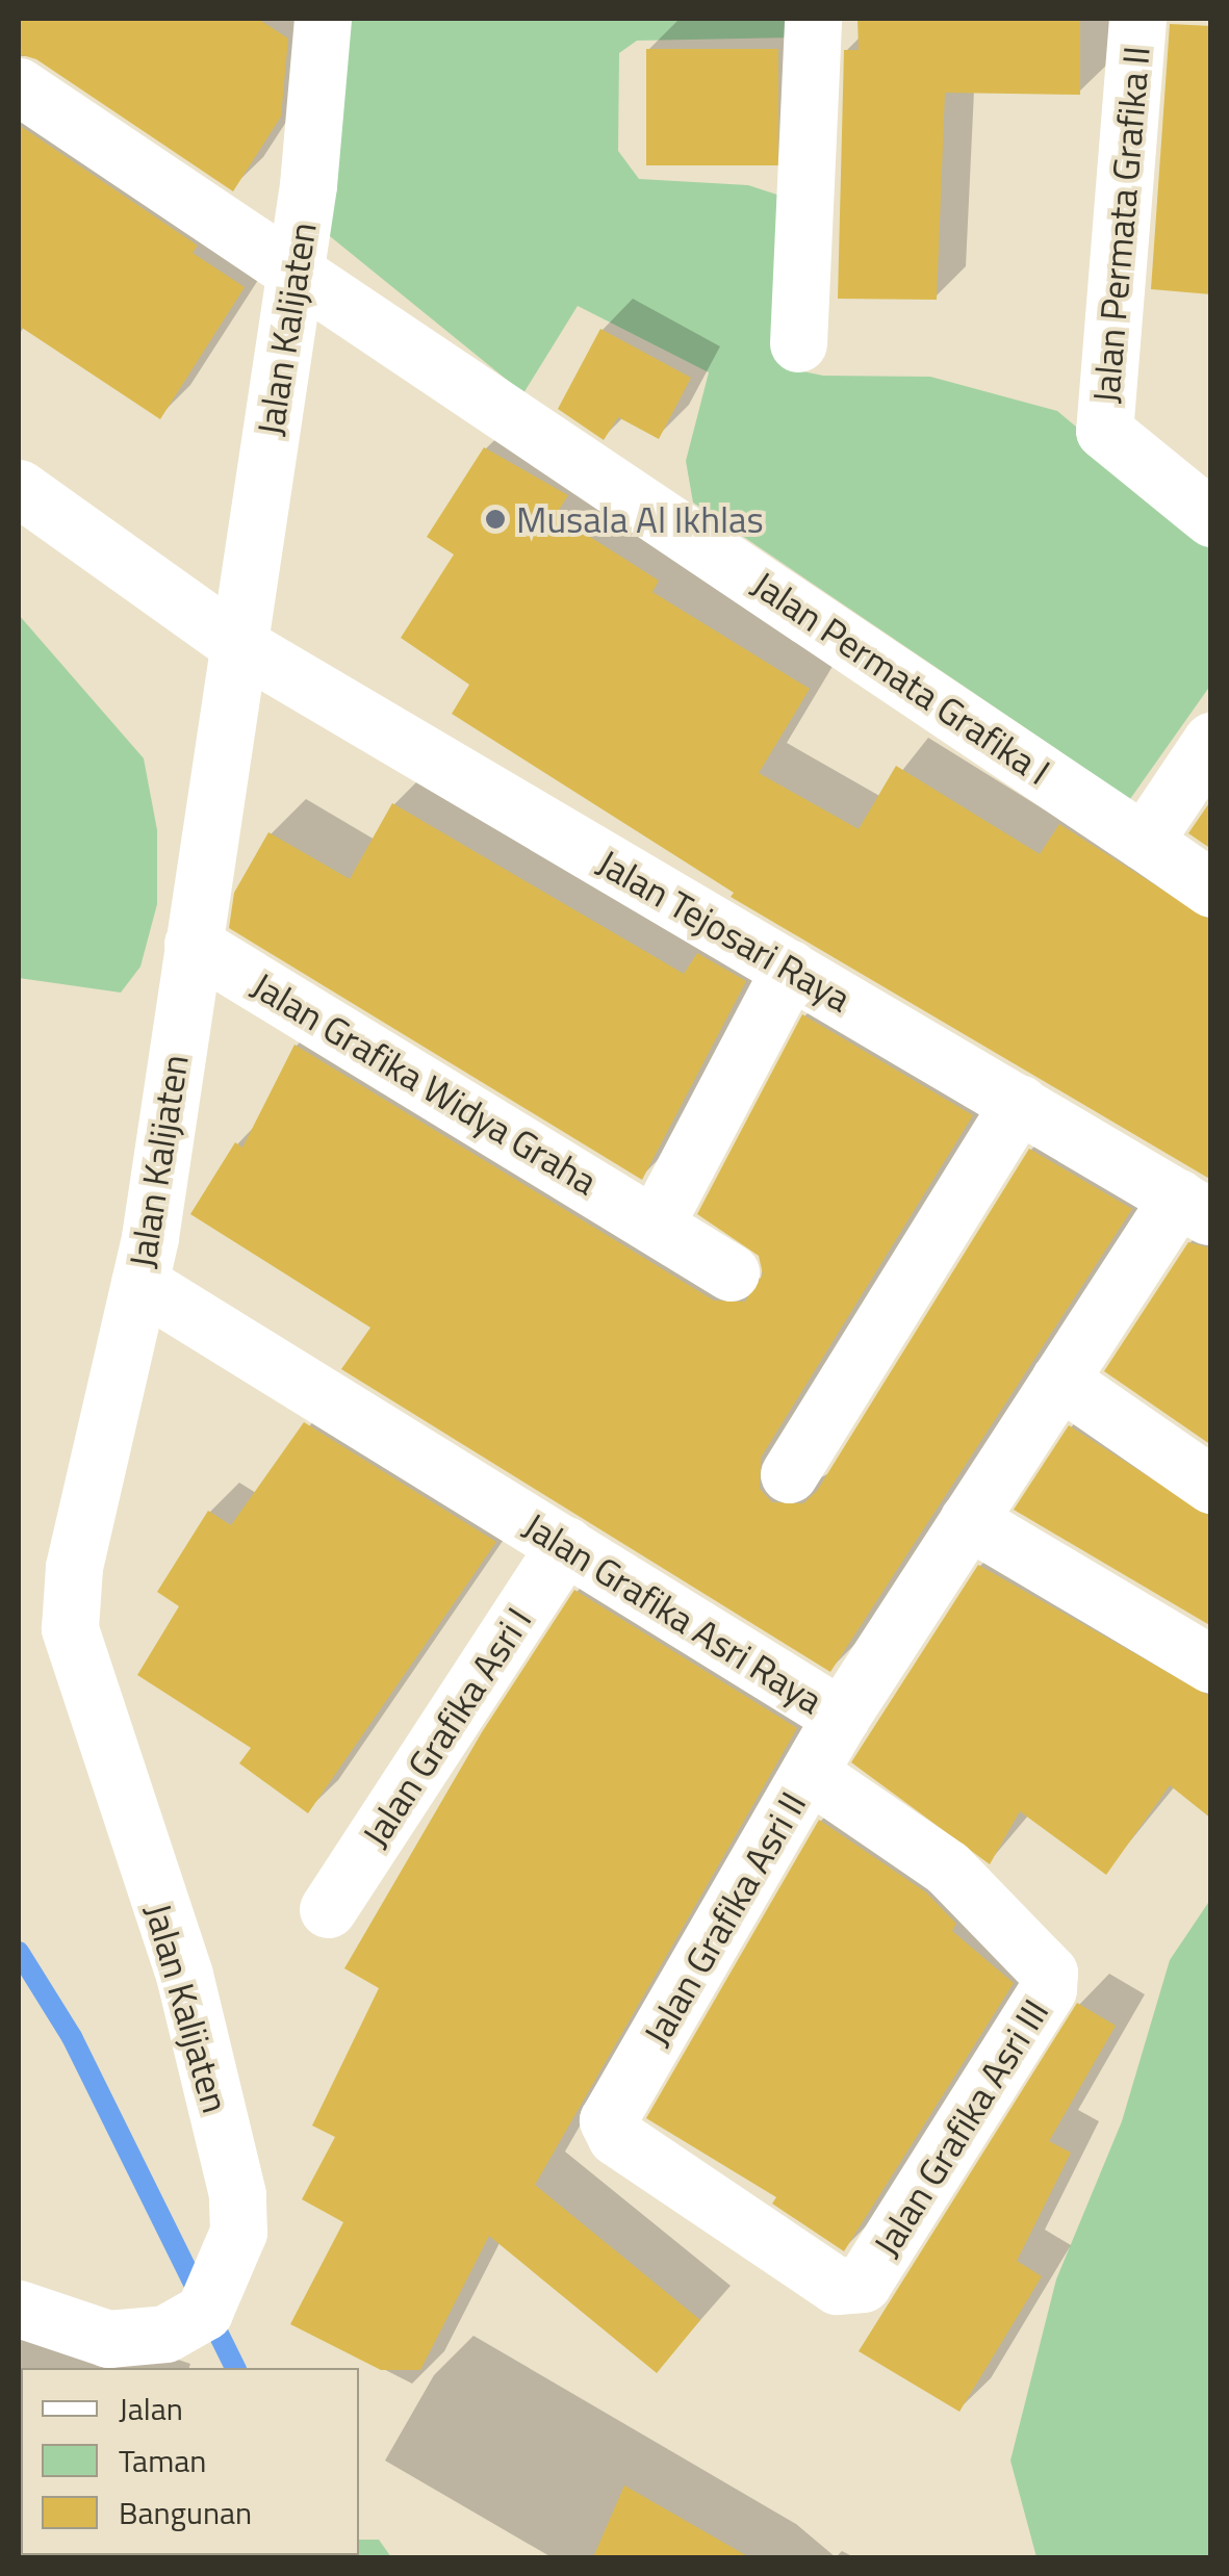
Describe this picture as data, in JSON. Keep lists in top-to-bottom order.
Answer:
{
  "streets": {
    "street": [
      "Jalan Permata Grafika II",
      "Jalan Kalijaten",
      "Jalan Permata Grafika I",
      "Jalan Tejosari Raya",
      "Jalan Grafika Widya Graha",
      "Jalan Grafika Asri Raya",
      "Jalan Grafika Asri I",
      "Jalan Grafika Asri II",
      "Jalan Grafika Asri III"
    ]
  },
  "crossings": [
    ["Jalan Kalijaten", "Jalan Permata Grafika I"],
    ["Jalan Kalijaten", "Jalan Tejosari Raya"],
    ["Jalan Kalijaten", "Jalan Grafika Widya Graha"],
    ["Jalan Kalijaten", "Jalan Grafika Asri Raya"],
    ["Jalan Tejosari Raya", "Jalan Grafika Asri Raya"],
    ["Jalan Grafika Asri Raya", "Jalan Grafika Asri I"],
    ["Jalan Grafika Asri Raya", "Jalan Grafika Asri II"],
    ["Jalan Grafika Asri II", "Jalan Grafika Asri III"]
  ],
  "places": ["Musala Al Ikhlas"],
  "legend": ["Jalan", "Taman", "Bangunan"]
}
